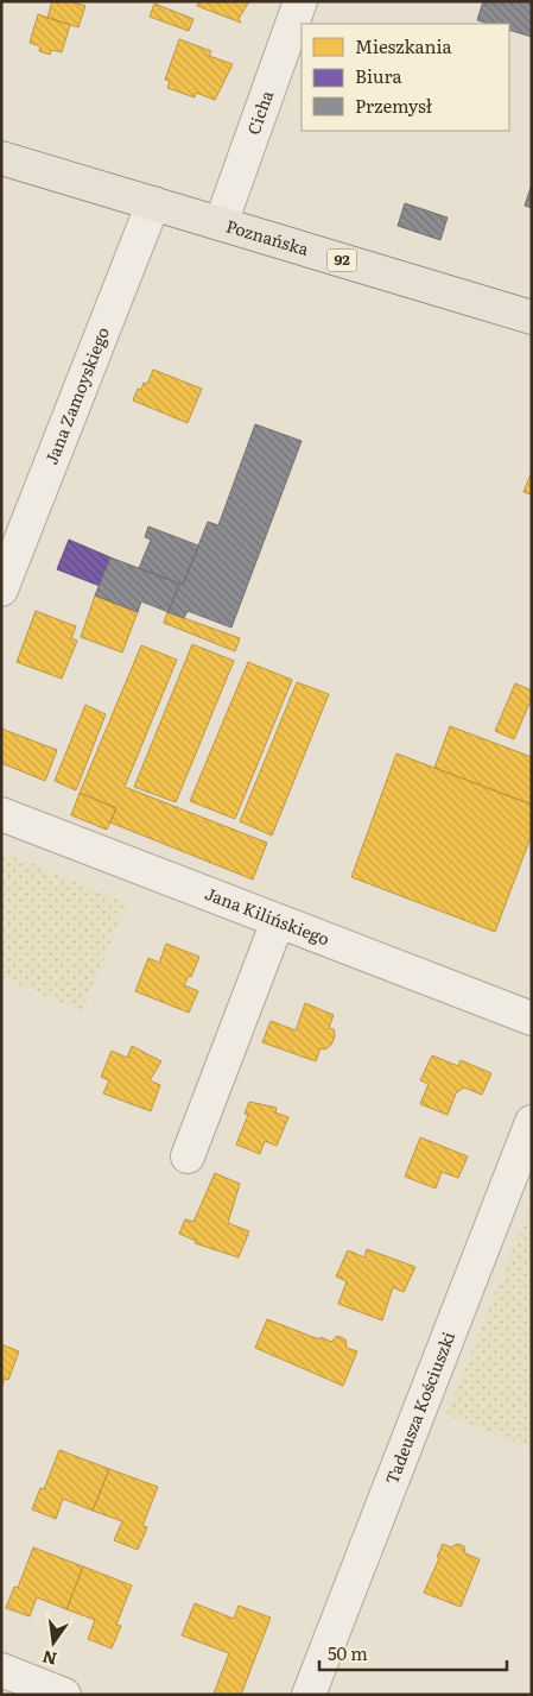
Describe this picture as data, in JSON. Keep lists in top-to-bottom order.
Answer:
{
  "streets": {
    "main road": ["Poznańska", "92"],
    "street": [
      "Cicha",
      "Jana Zamoyskiego",
      "Jana Kilińskiego",
      "Tadeusza Kościuszki"
    ]
  },
  "crossings": [
    ["Cicha", "Poznańska"],
    ["Poznańska", "Jana Zamoyskiego"]
  ],
  "legend": ["Mieszkania", "Biura", "Przemysł"],
  "scale_bar": "50 m",
  "north": "bottom"
}
